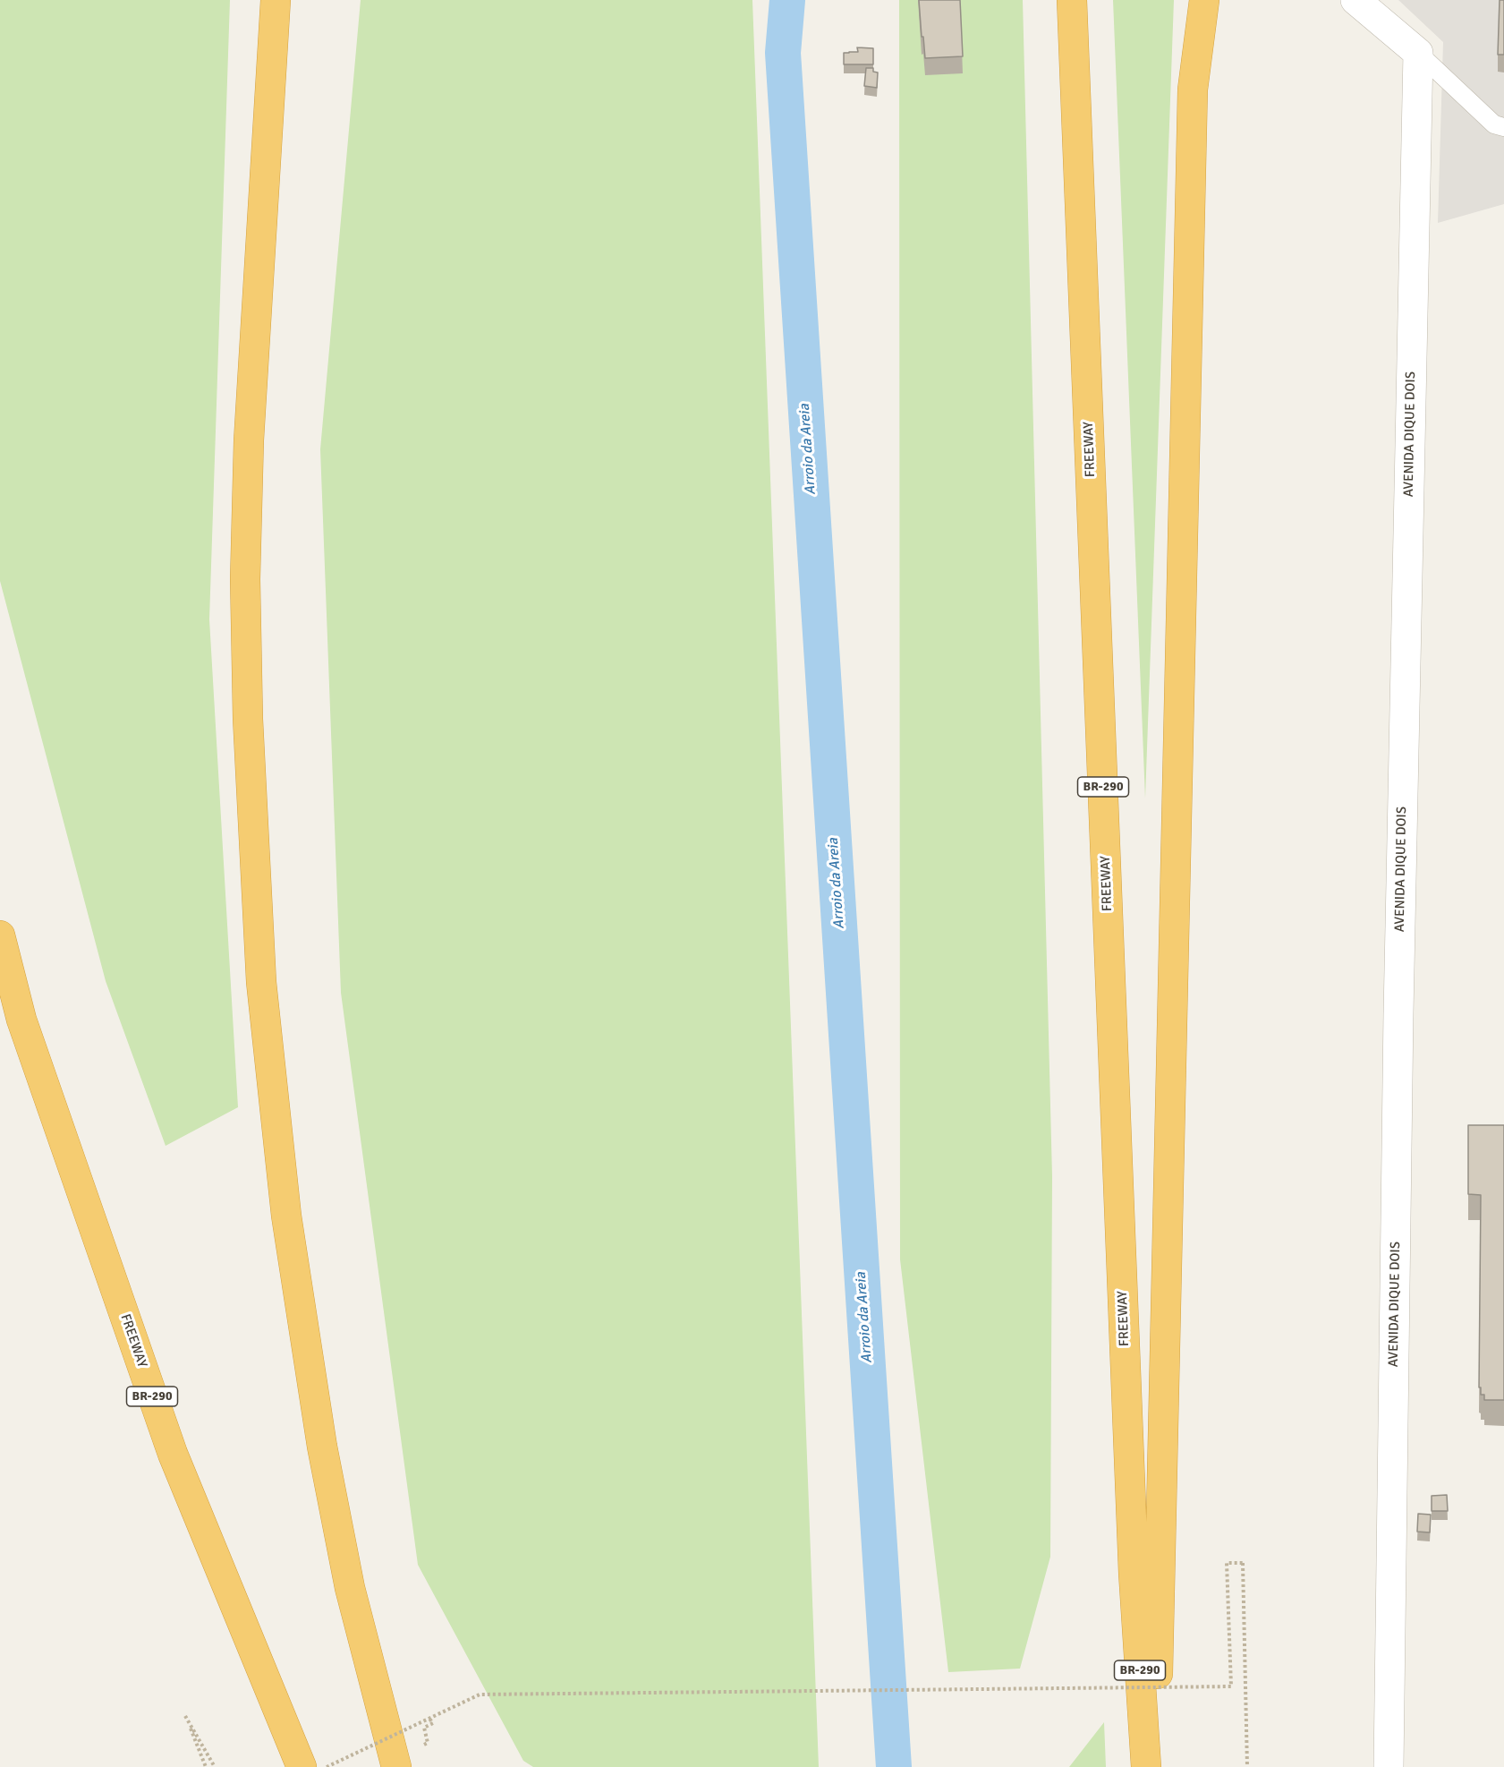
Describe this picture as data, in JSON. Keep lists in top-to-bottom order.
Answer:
{
  "streets": {
    "highway": ["FREEWAY", "BR-290"],
    "street": ["AVENIDA DIQUE DOIS"]
  },
  "water": ["Arroio da Areia"]
}
